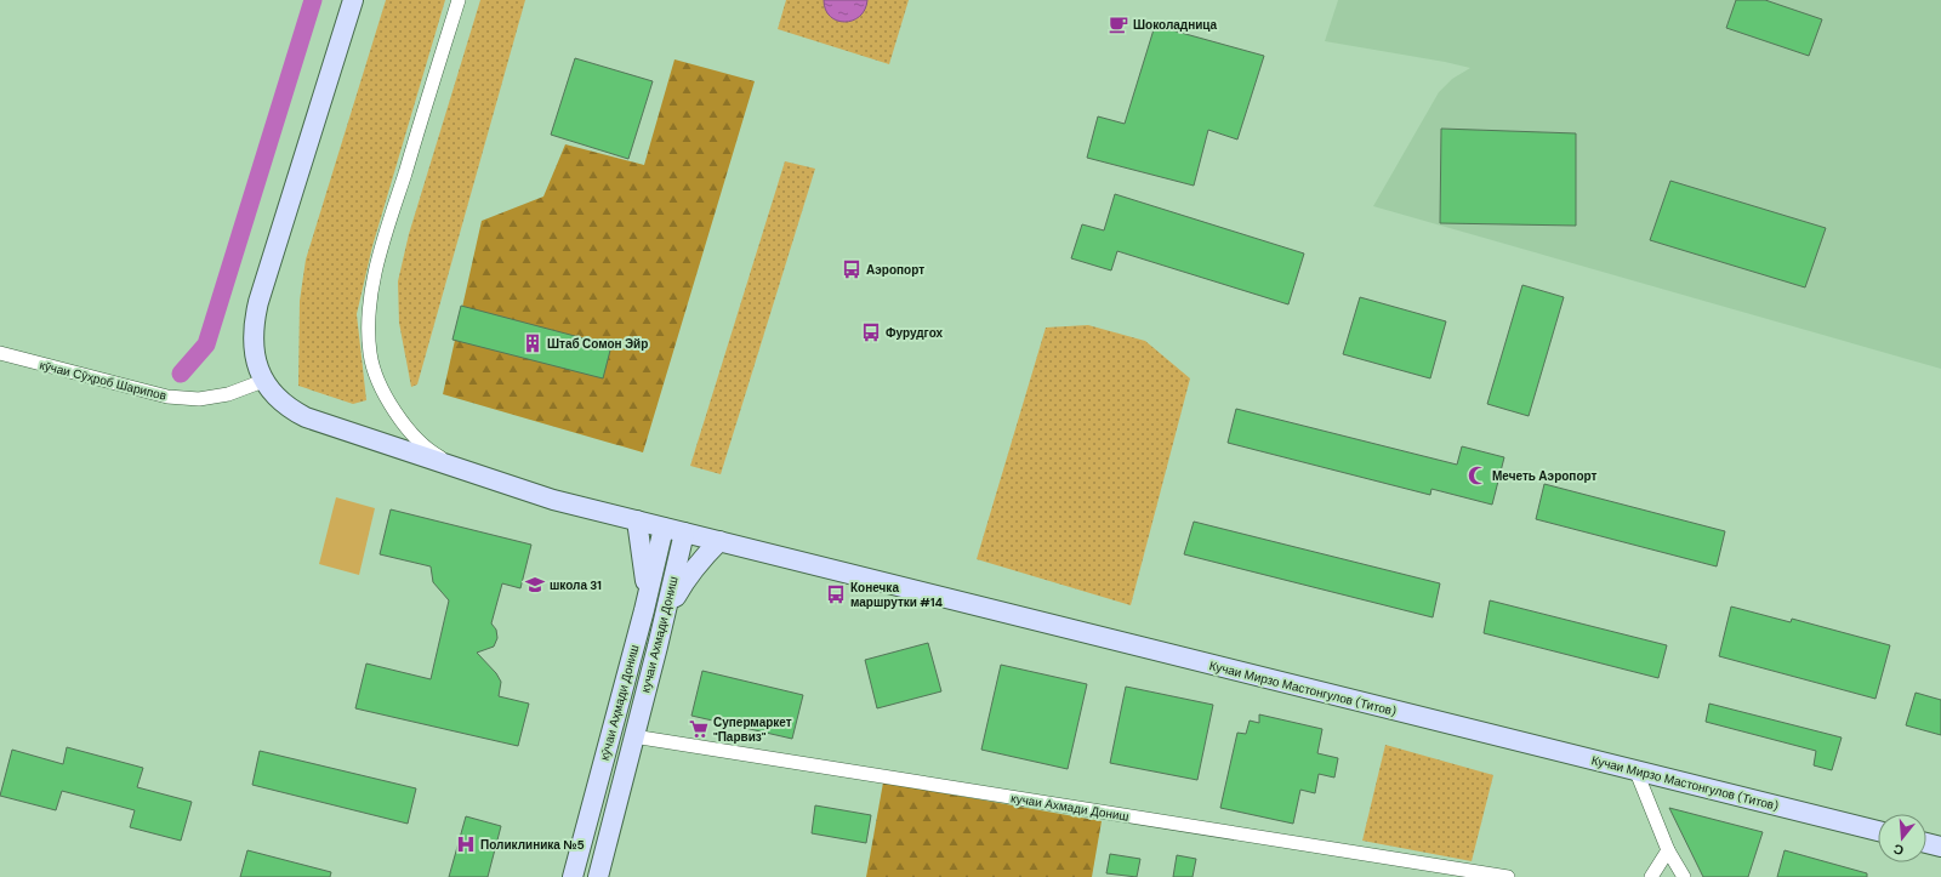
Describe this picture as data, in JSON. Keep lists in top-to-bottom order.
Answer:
{
  "streets": {
    "street": [
      "кӯчаи Сӯҳроб Шарипов",
      "кучаи Ахмади Дониш",
      "Кучаи Мирзо Мастонгулов (Титов)",
      "кӯчаи Аҳмади Дониш"
    ]
  },
  "crossings": [
    ["кӯчаи Сӯҳроб Шарипов", "Кучаи Мирзо Мастонгулов (Титов)"],
    ["кучаи Ахмади Дониш", "Кучаи Мирзо Мастонгулов (Титов)"],
    ["Кучаи Мирзо Мастонгулов (Титов)", "кӯчаи Аҳмади Дониш"]
  ],
  "places": {
    "cafe": ["Шоколадница"],
    "bus stop": ["Аэропорт", "Фурудгох", "Конечка маршрутки #14"],
    "building": ["Штаб Сомон Эйр"],
    "mosque": ["Мечеть Аэропорт"],
    "school or university": ["школа 31"],
    "supermarket": ["Супермаркет \"Парвиз\""],
    "hospital": ["Поликлиника №5"]
  },
  "north": "bottom"
}
